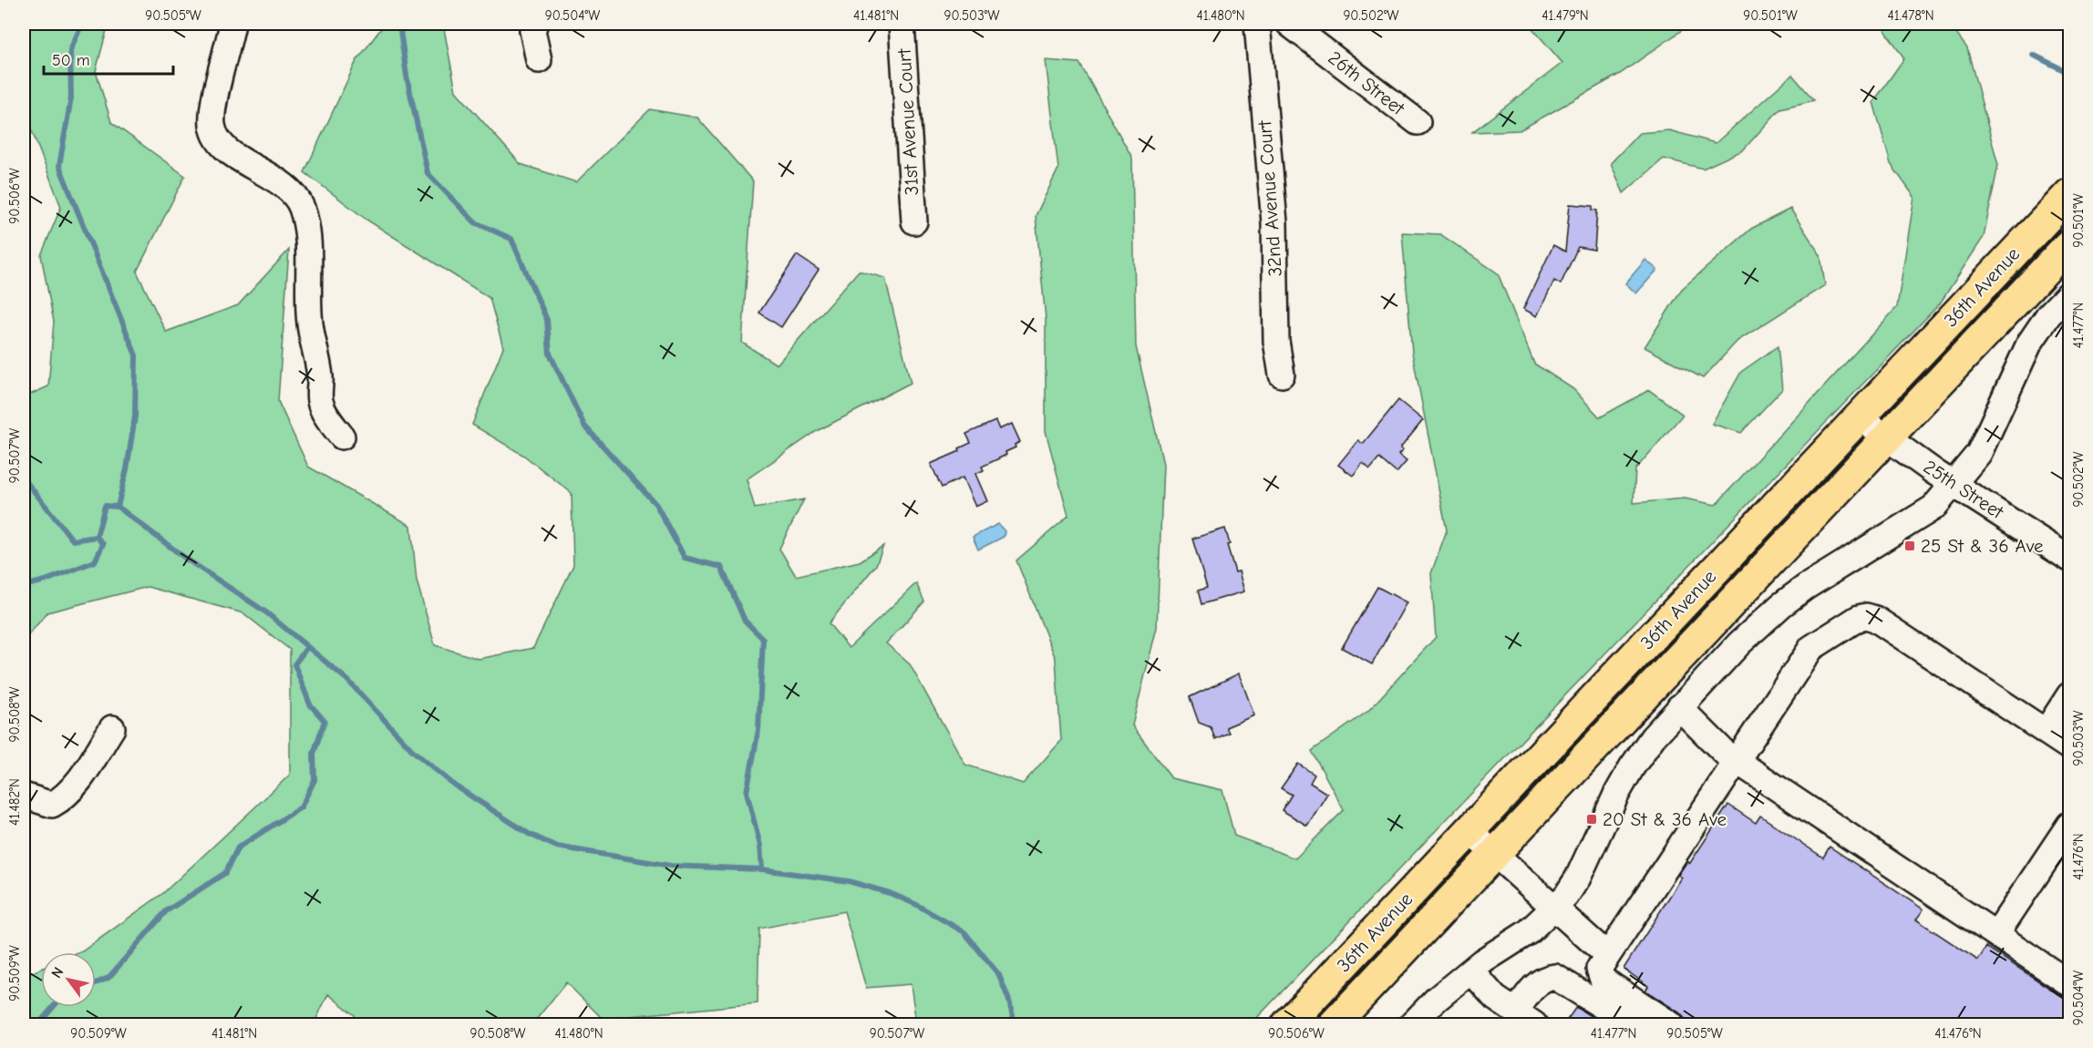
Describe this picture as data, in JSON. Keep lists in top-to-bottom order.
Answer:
{
  "streets": {
    "main road": ["36th Avenue"],
    "street": [
      "26th Street",
      "31st Avenue Court",
      "32nd Avenue Court",
      "25th Street"
    ]
  },
  "crossings": [
    ["36th Avenue", "25th Street"]
  ],
  "places": {
    "transit": ["25 St & 36 Ave", "20 St & 36 Ave"]
  },
  "scale_bar": "50 m",
  "north": "top left",
  "coordinates": [
    "90.505°W",
    "90.504°W",
    "41.481°N",
    "90.503°W",
    "41.480°N",
    "90.502°W",
    "41.479°N",
    "90.501°W",
    "41.478°N",
    "90.506°W",
    "41.477°N",
    "90.507°W",
    "90.508°W",
    "41.482°N",
    "41.476°N",
    "90.509°W"
  ]
}
